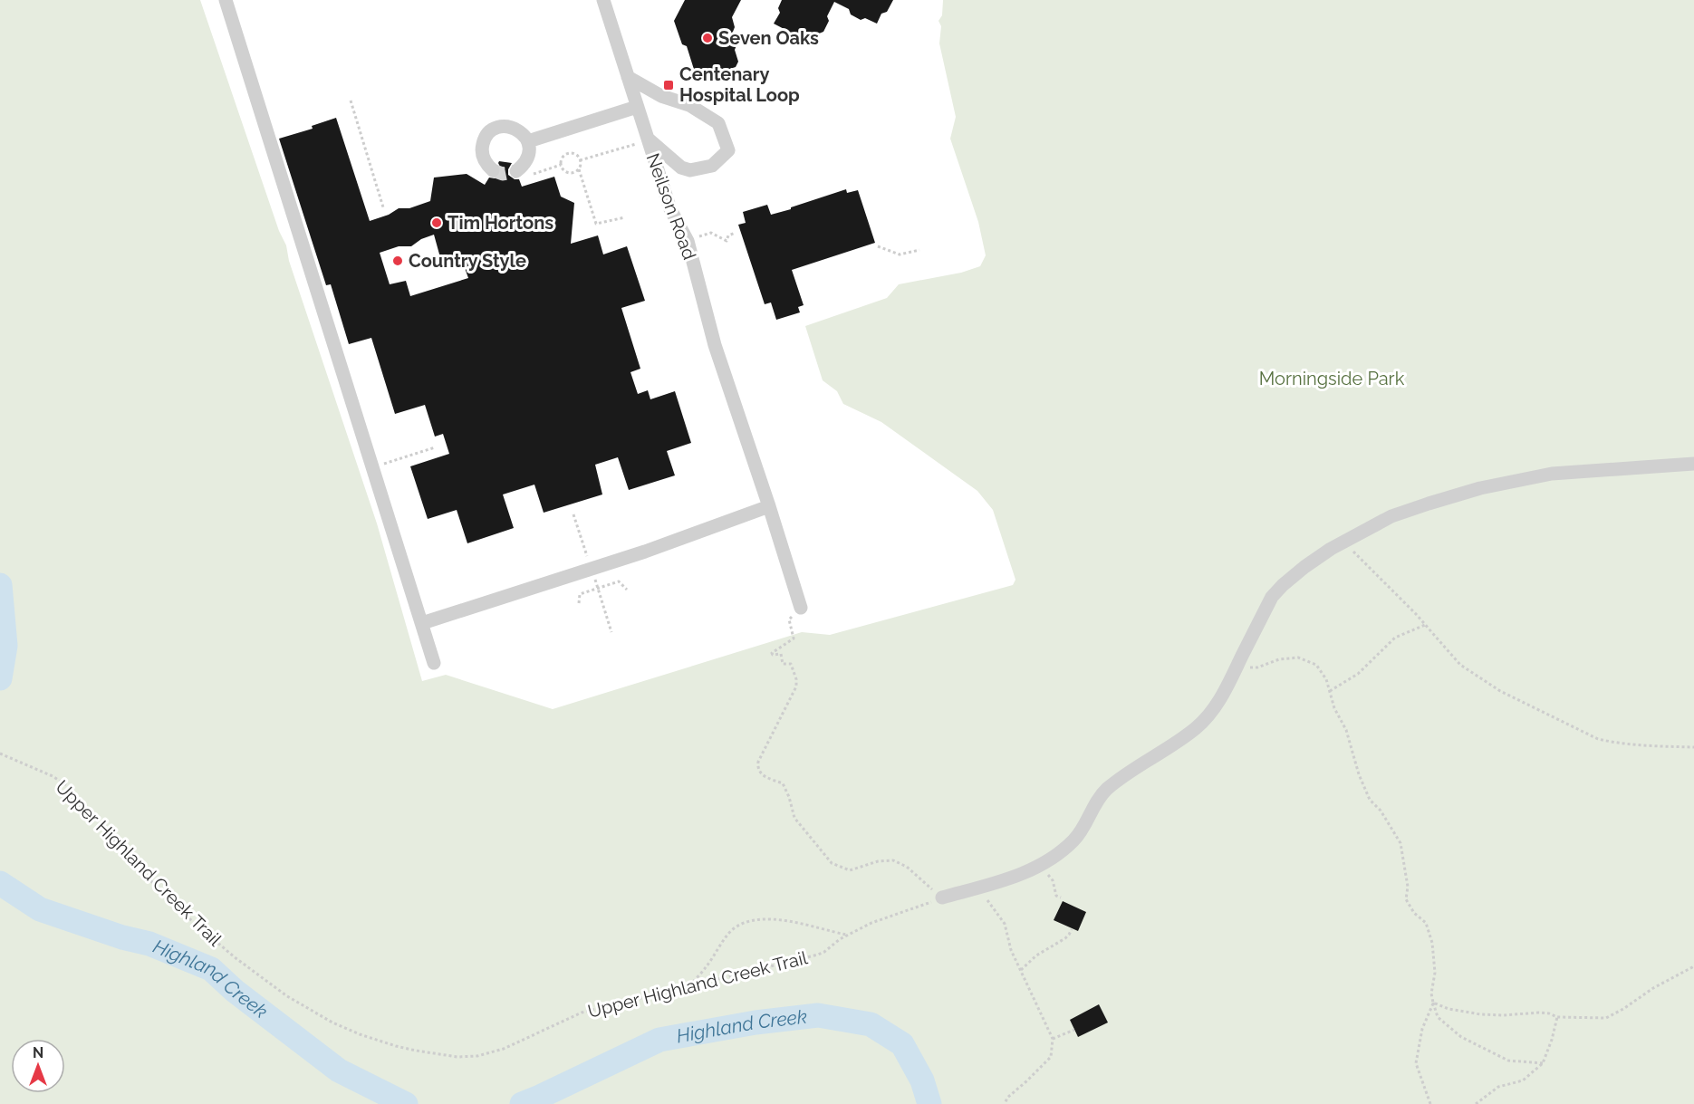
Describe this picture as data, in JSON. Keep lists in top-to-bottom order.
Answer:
{
  "streets": {
    "street": ["Neilson Road"],
    "path": ["Upper Highland Creek Trail"]
  },
  "water": ["Highland Creek"],
  "parks": ["Morningside Park"],
  "places": {
    "other": ["Seven Oaks", "Tim Hortons", "Country Style"],
    "transit": ["Centenary Hospital Loop"]
  },
  "north": "top"
}
